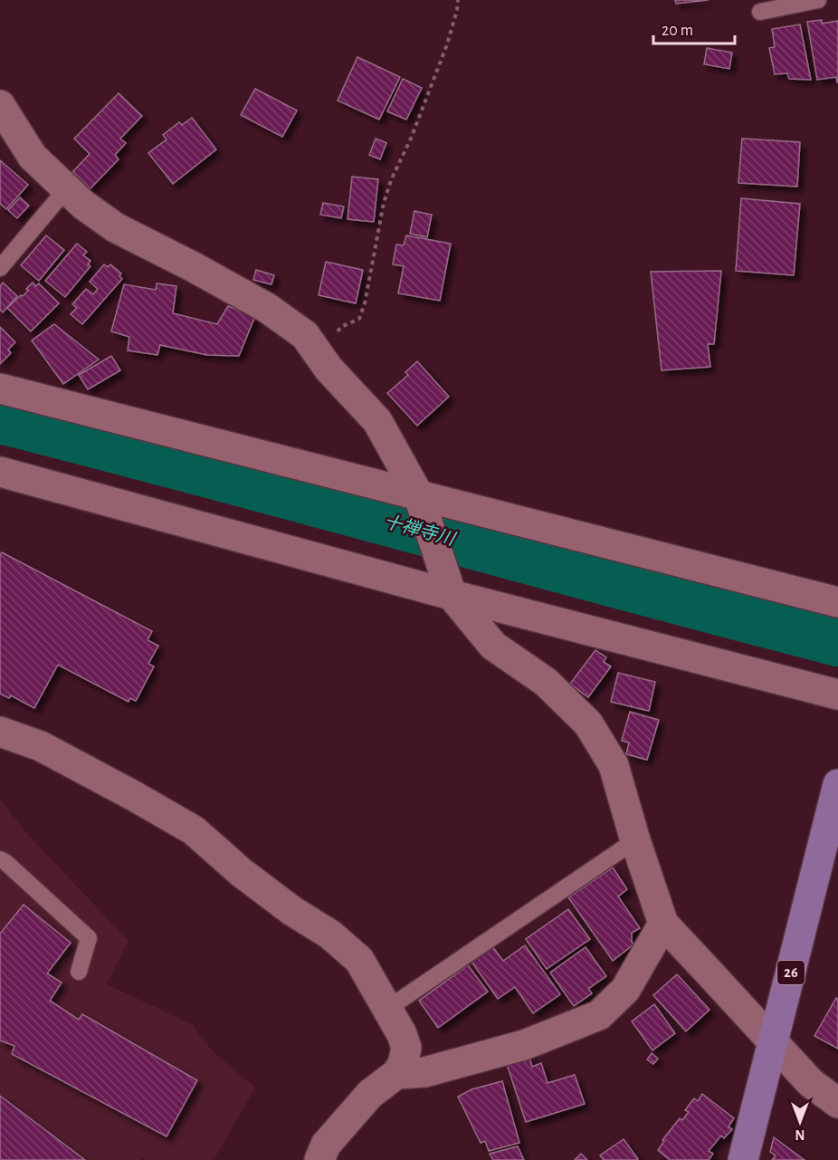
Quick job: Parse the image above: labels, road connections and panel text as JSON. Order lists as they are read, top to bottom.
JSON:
{
  "streets": {
    "main road": ["26"]
  },
  "water": ["十禅寺川"],
  "scale_bar": "20 m",
  "north": "bottom"
}
